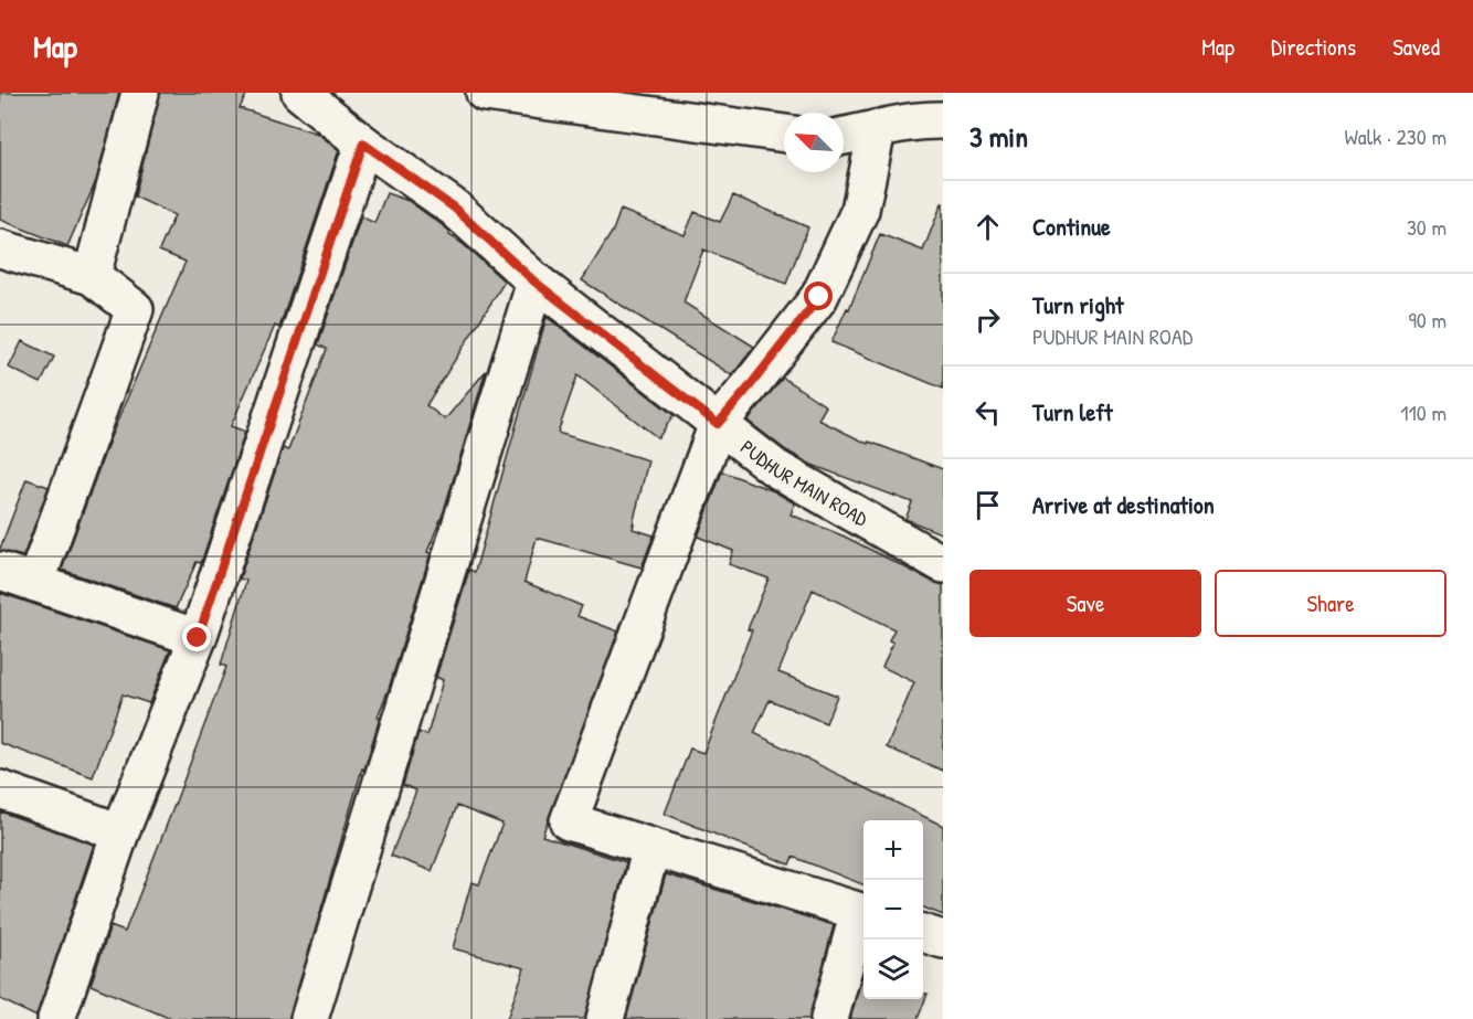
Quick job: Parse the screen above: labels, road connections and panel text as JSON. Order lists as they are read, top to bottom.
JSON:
{
  "streets": {
    "street": ["PUDHUR MAIN ROAD"]
  },
  "north": "top left",
  "page": {
    "header": "Map",
    "nav": ["Map", "Directions", "Saved"],
    "heading": ["3 min", "Walk · 230 m"],
    "list": [
      ["Continue", "30 m"],
      ["Turn right", "PUDHUR MAIN ROAD", "90 m"],
      ["Turn left", "110 m"],
      "Arrive at destination"
    ],
    "buttons": ["Save", "Share"],
    "map_buttons": ["+", "−"]
  }
}
